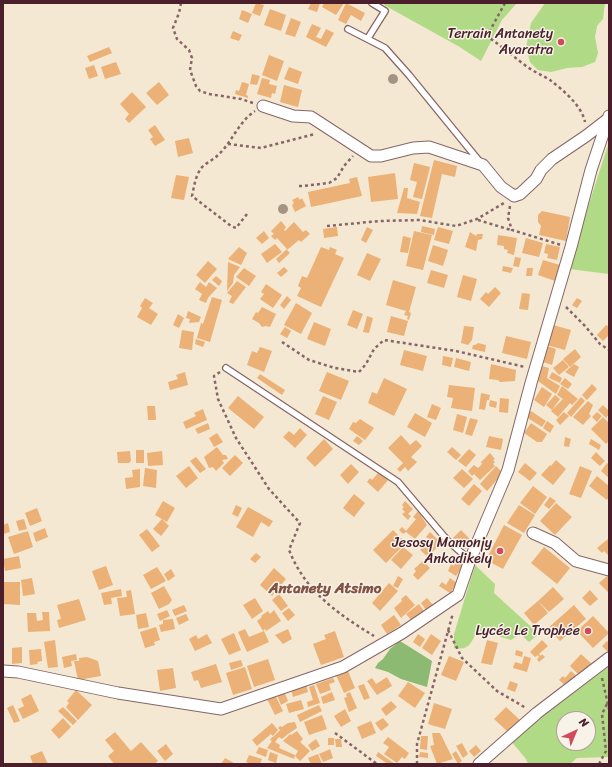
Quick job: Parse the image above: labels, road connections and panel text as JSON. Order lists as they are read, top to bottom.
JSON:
{
  "districts": ["Antanety Atsimo"],
  "places": ["Terrain Antanety Avaratra", "Jesosy Mamonjy Ankadikely", "Lycée Le Trophée"],
  "north": "top right"
}
